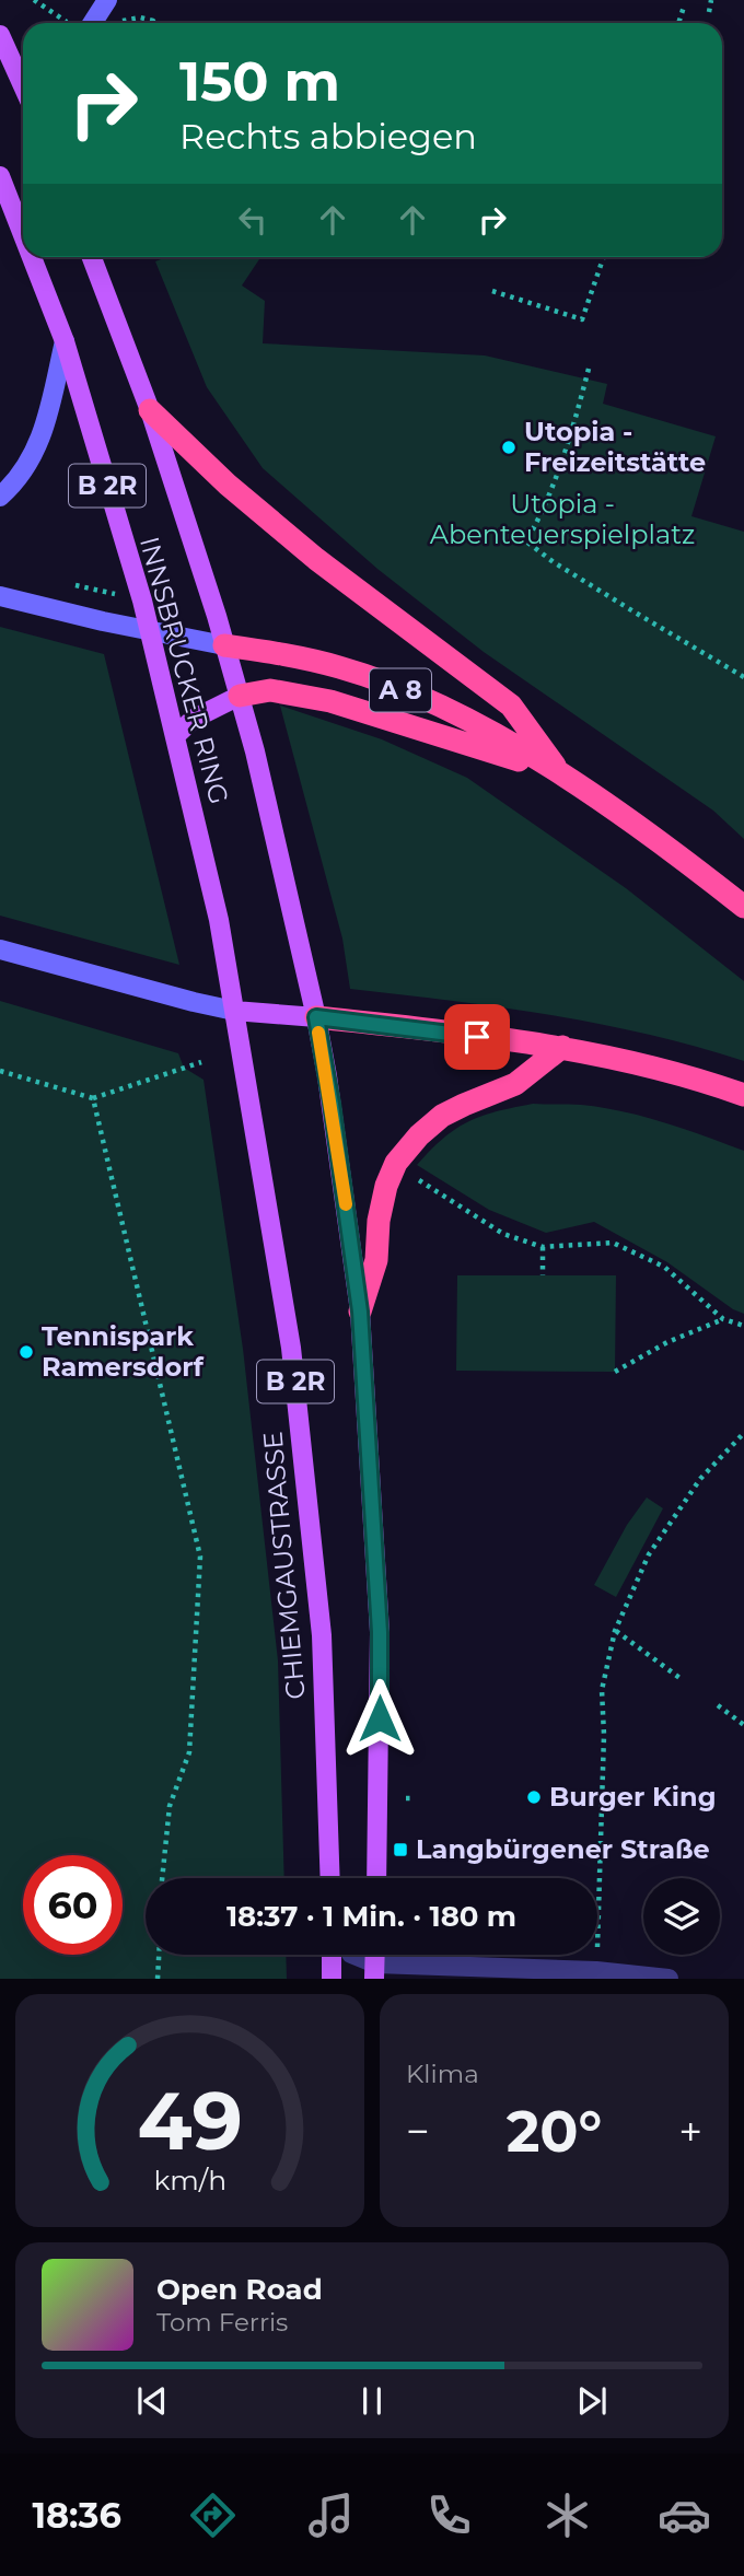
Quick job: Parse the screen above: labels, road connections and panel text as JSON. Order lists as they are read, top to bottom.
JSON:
{
  "streets": {
    "highway": ["A 8"],
    "main road": ["B 2R", "INNSBRUCKER RING", "CHIEMGAUSTRASSE"]
  },
  "crossings": [
    ["B 2R", "INNSBRUCKER RING"],
    ["INNSBRUCKER RING", "A 8"],
    ["INNSBRUCKER RING", "CHIEMGAUSTRASSE"]
  ],
  "parks": ["Utopia - Abenteuerspielplatz"],
  "places": {
    "other": ["Utopia - Freizeitstätte", "Tennispark Ramersdorf", "Burger King"],
    "transit": ["Langbürgener Straße"]
  },
  "page": {
    "turn": ["150 m", "Rechts abbiegen"],
    "limit": "60",
    "trip": "18:37 · 1 Min. · 180 m",
    "tile": "Klima",
    "heat": ["−", "20°", "+"],
    "song": ["Open Road", "Tom Ferris"],
    "tabs": "18:36",
    "gauge": ["49", "km/h"]
  }
}
